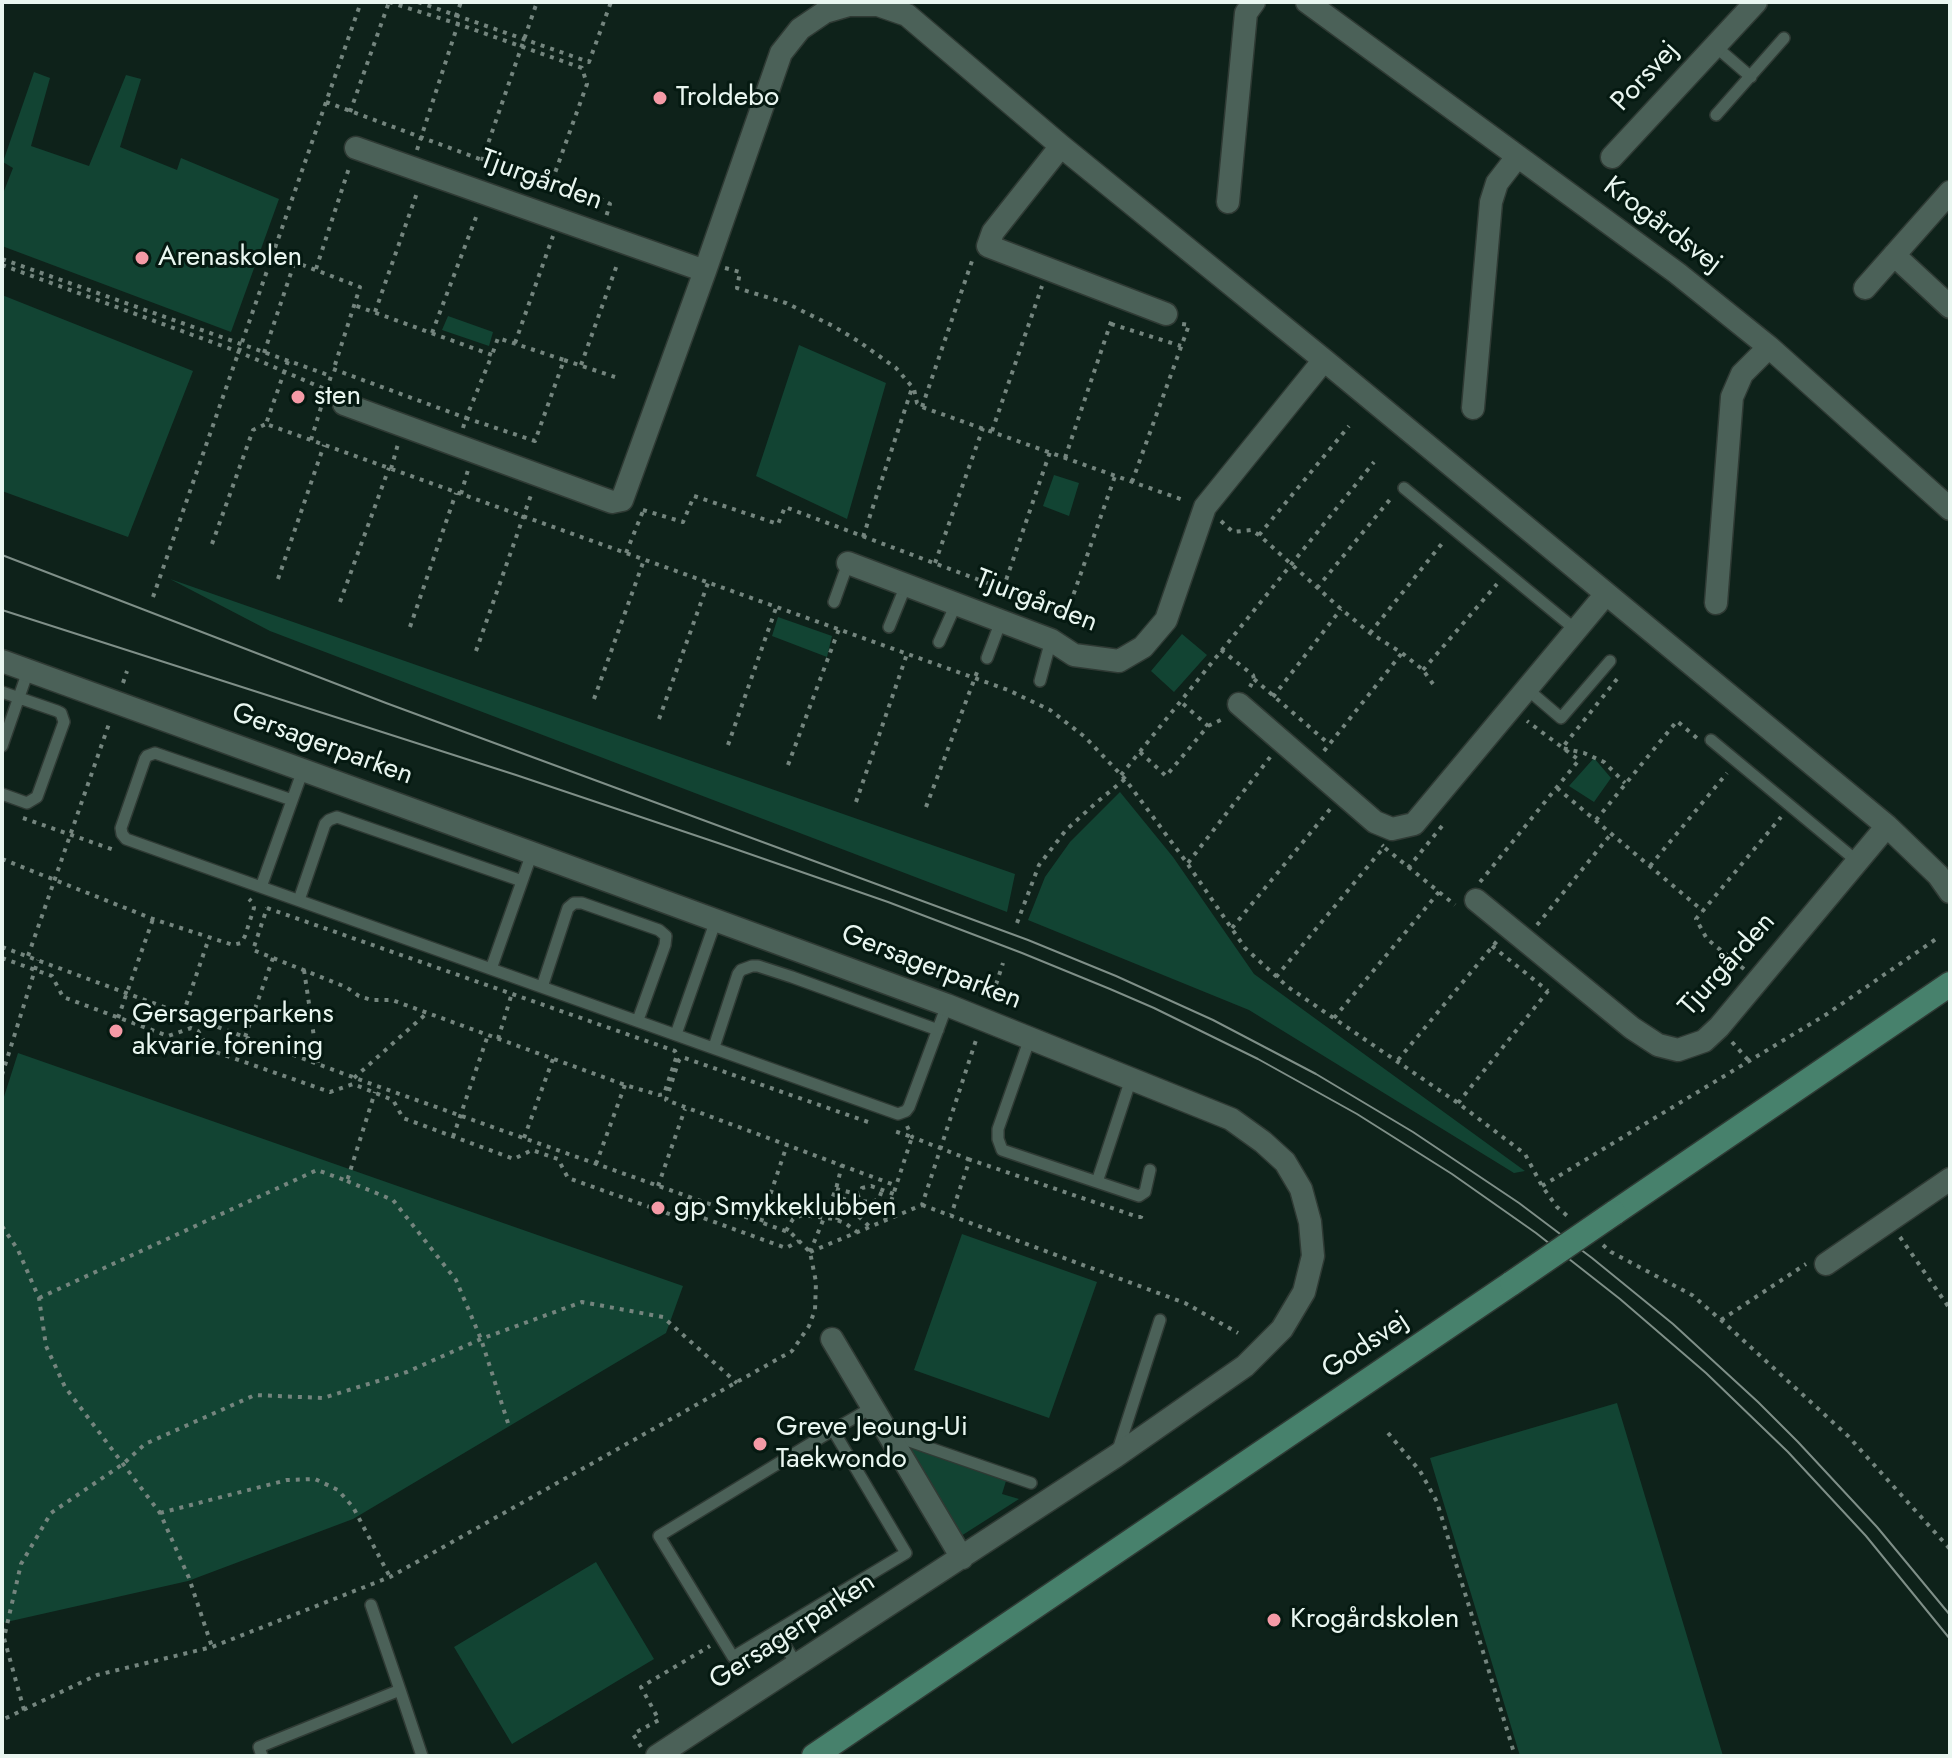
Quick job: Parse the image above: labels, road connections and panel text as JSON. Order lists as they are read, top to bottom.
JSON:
{
  "streets": {
    "street": [
      "Porsvej",
      "Tjurgården",
      "Krogårdsvej",
      "Gersagerparken",
      "Godsvej"
    ]
  },
  "places": [
    "Troldebo",
    "Arenaskolen",
    "sten",
    "Gersagerparkens akvarie forening",
    "gp Smykkeklubben",
    "Greve Jeoung-Ui Taekwondo",
    "Krogårdskolen"
  ]
}
